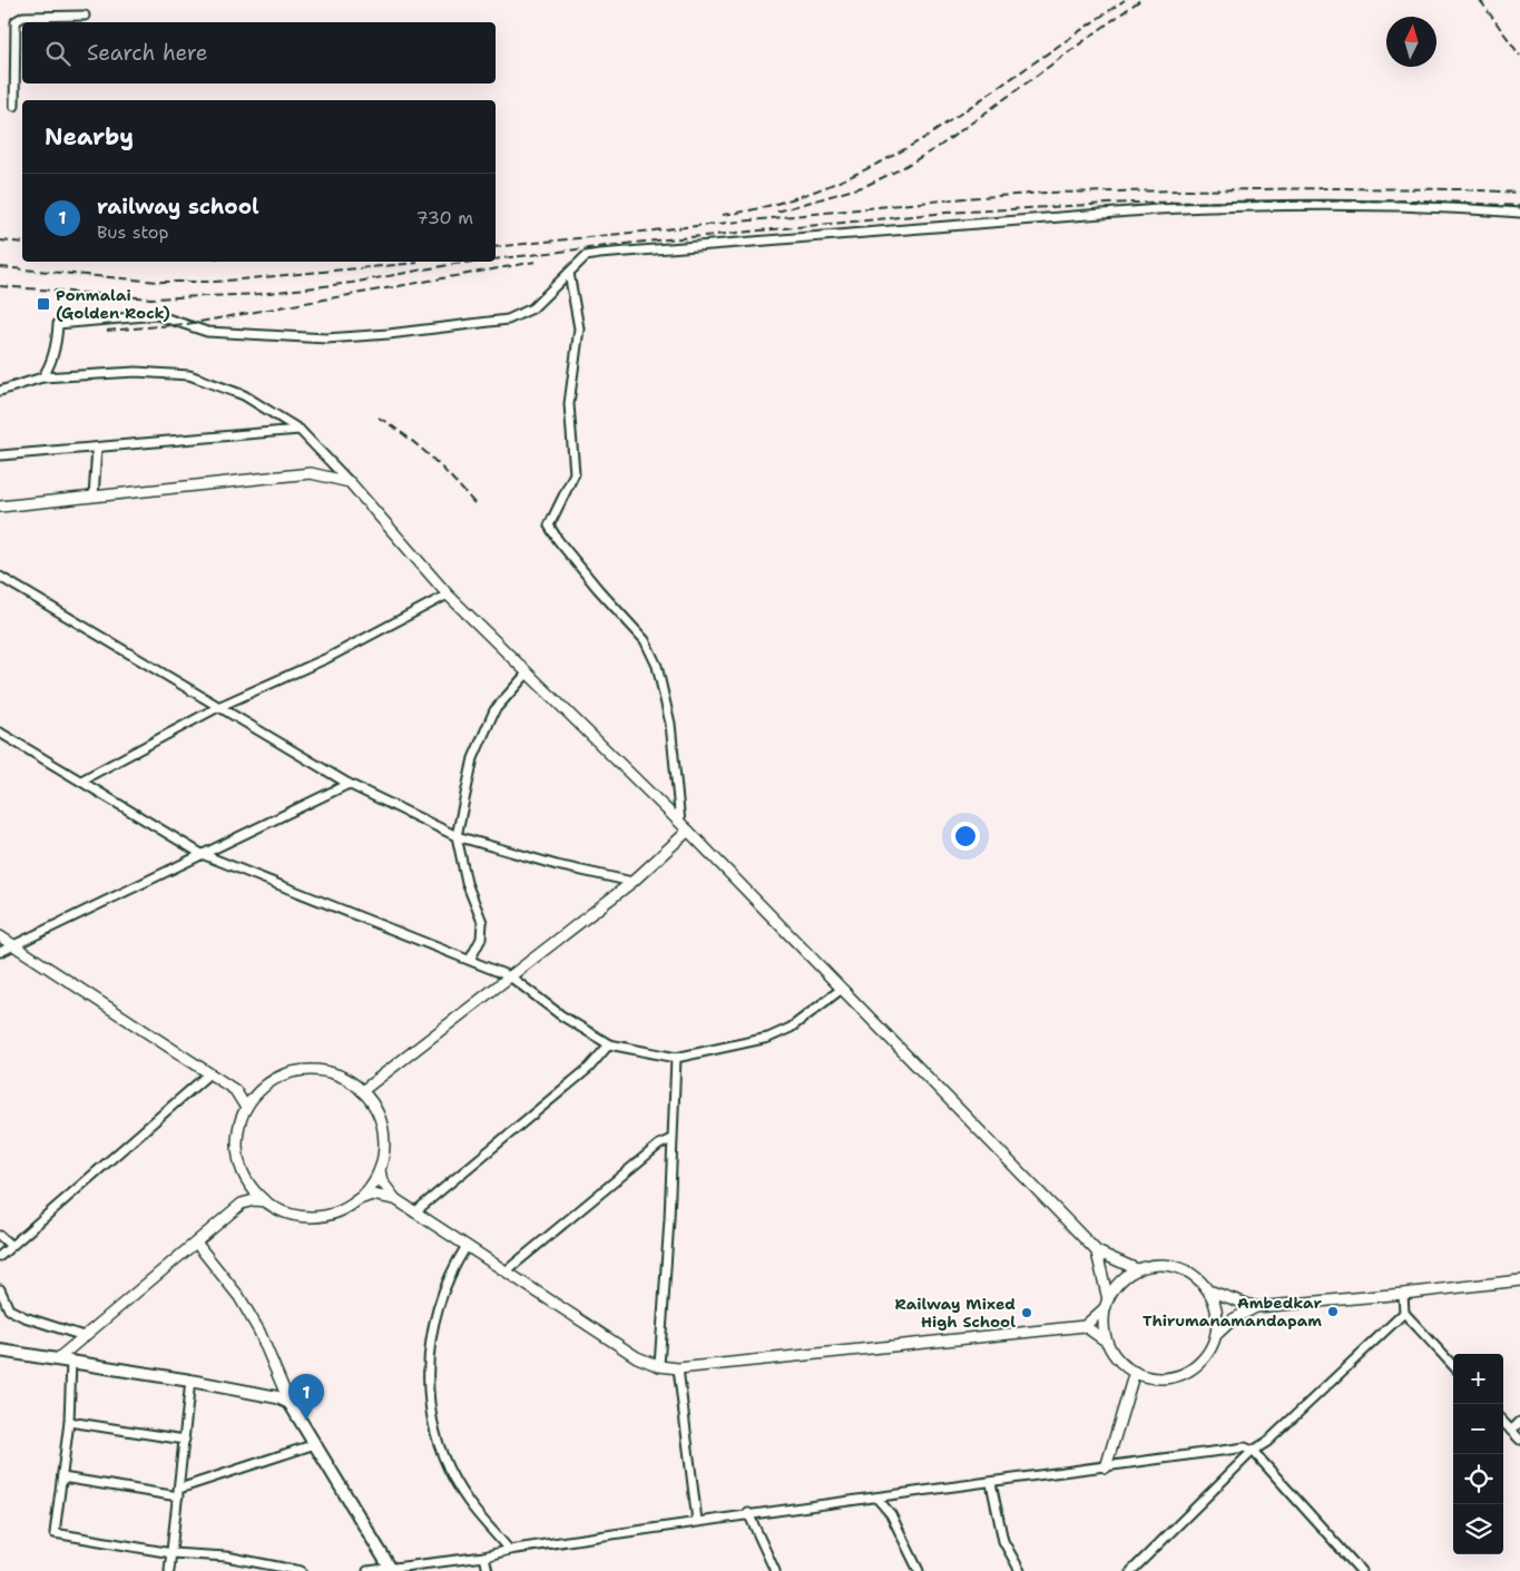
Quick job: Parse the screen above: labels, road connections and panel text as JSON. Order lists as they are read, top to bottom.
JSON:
{
  "places": {
    "transit": ["Ponmalai (Golden Rock)"],
    "other": ["Ambedkar Thirumanamandapam", "Railway Mixed High School"]
  },
  "north": "top",
  "page": {
    "search": "Search here",
    "heading": "Nearby",
    "list": [
      {
        "mark": "1",
        "name": "railway school",
        "note": "Bus stop",
        "value": "730 m"
      }
    ],
    "map_buttons": ["+", "−"],
    "pins": "1"
  }
}
